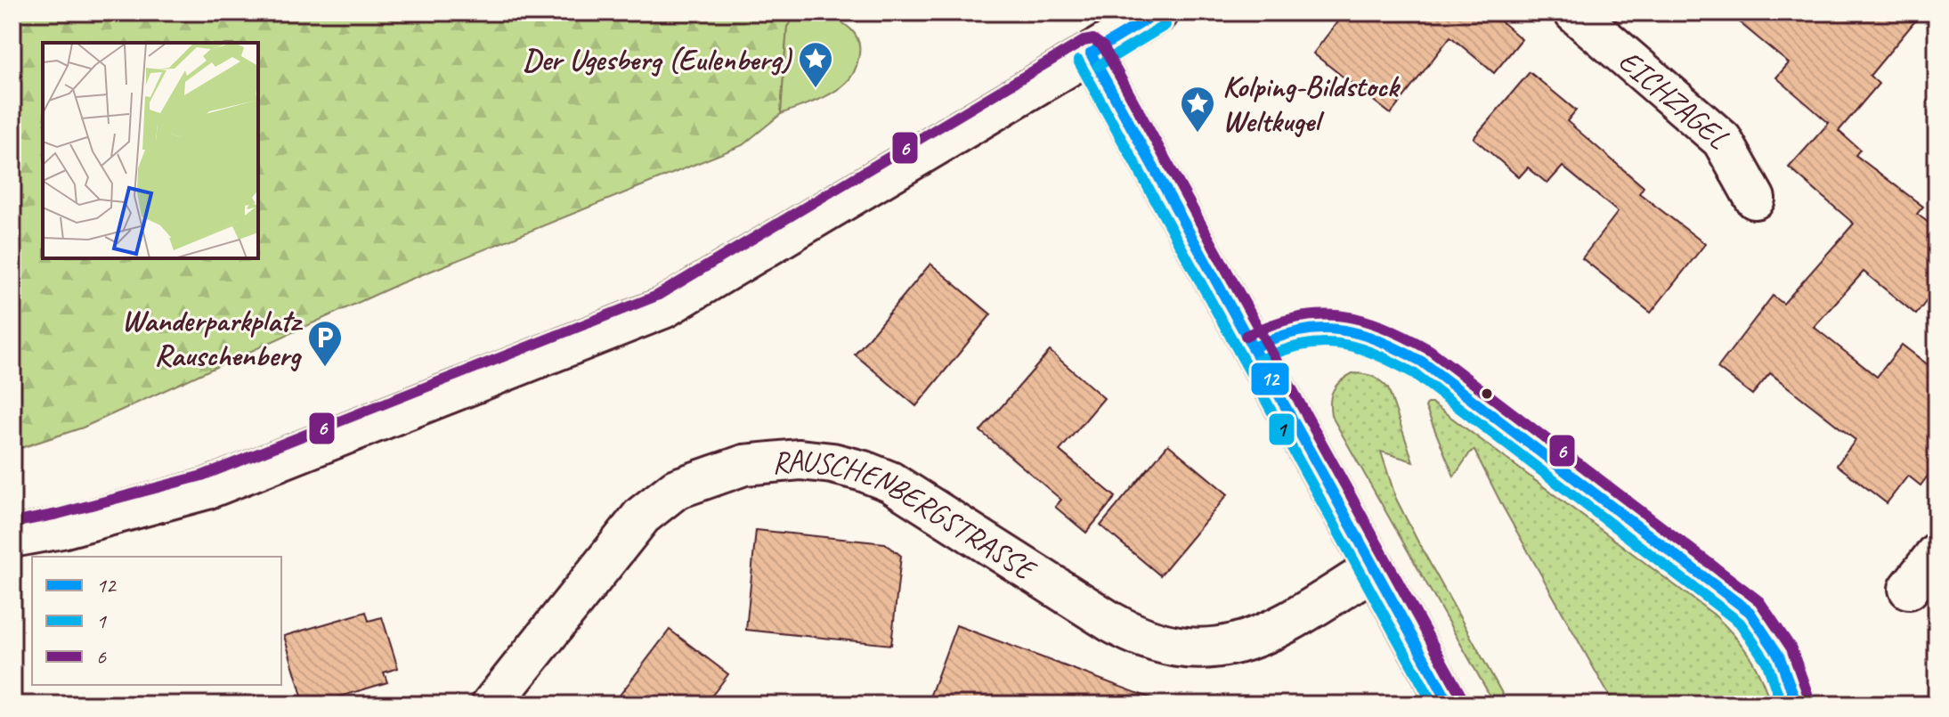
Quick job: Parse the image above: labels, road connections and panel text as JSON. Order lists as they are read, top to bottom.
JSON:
{
  "streets": {
    "street": ["EICHZAGEL", "RAUSCHENBERGSTRASSE"]
  },
  "places": {
    "place": ["Der Ugesberg (Eulenberg)", "Kolping-Bildstock Weltkugel"],
    "parking": ["Wanderparkplatz Rauschenberg"]
  },
  "lines": ["transit line 12", "transit line 1", "transit line 6"],
  "legend": ["12", "1", "6"]
}
